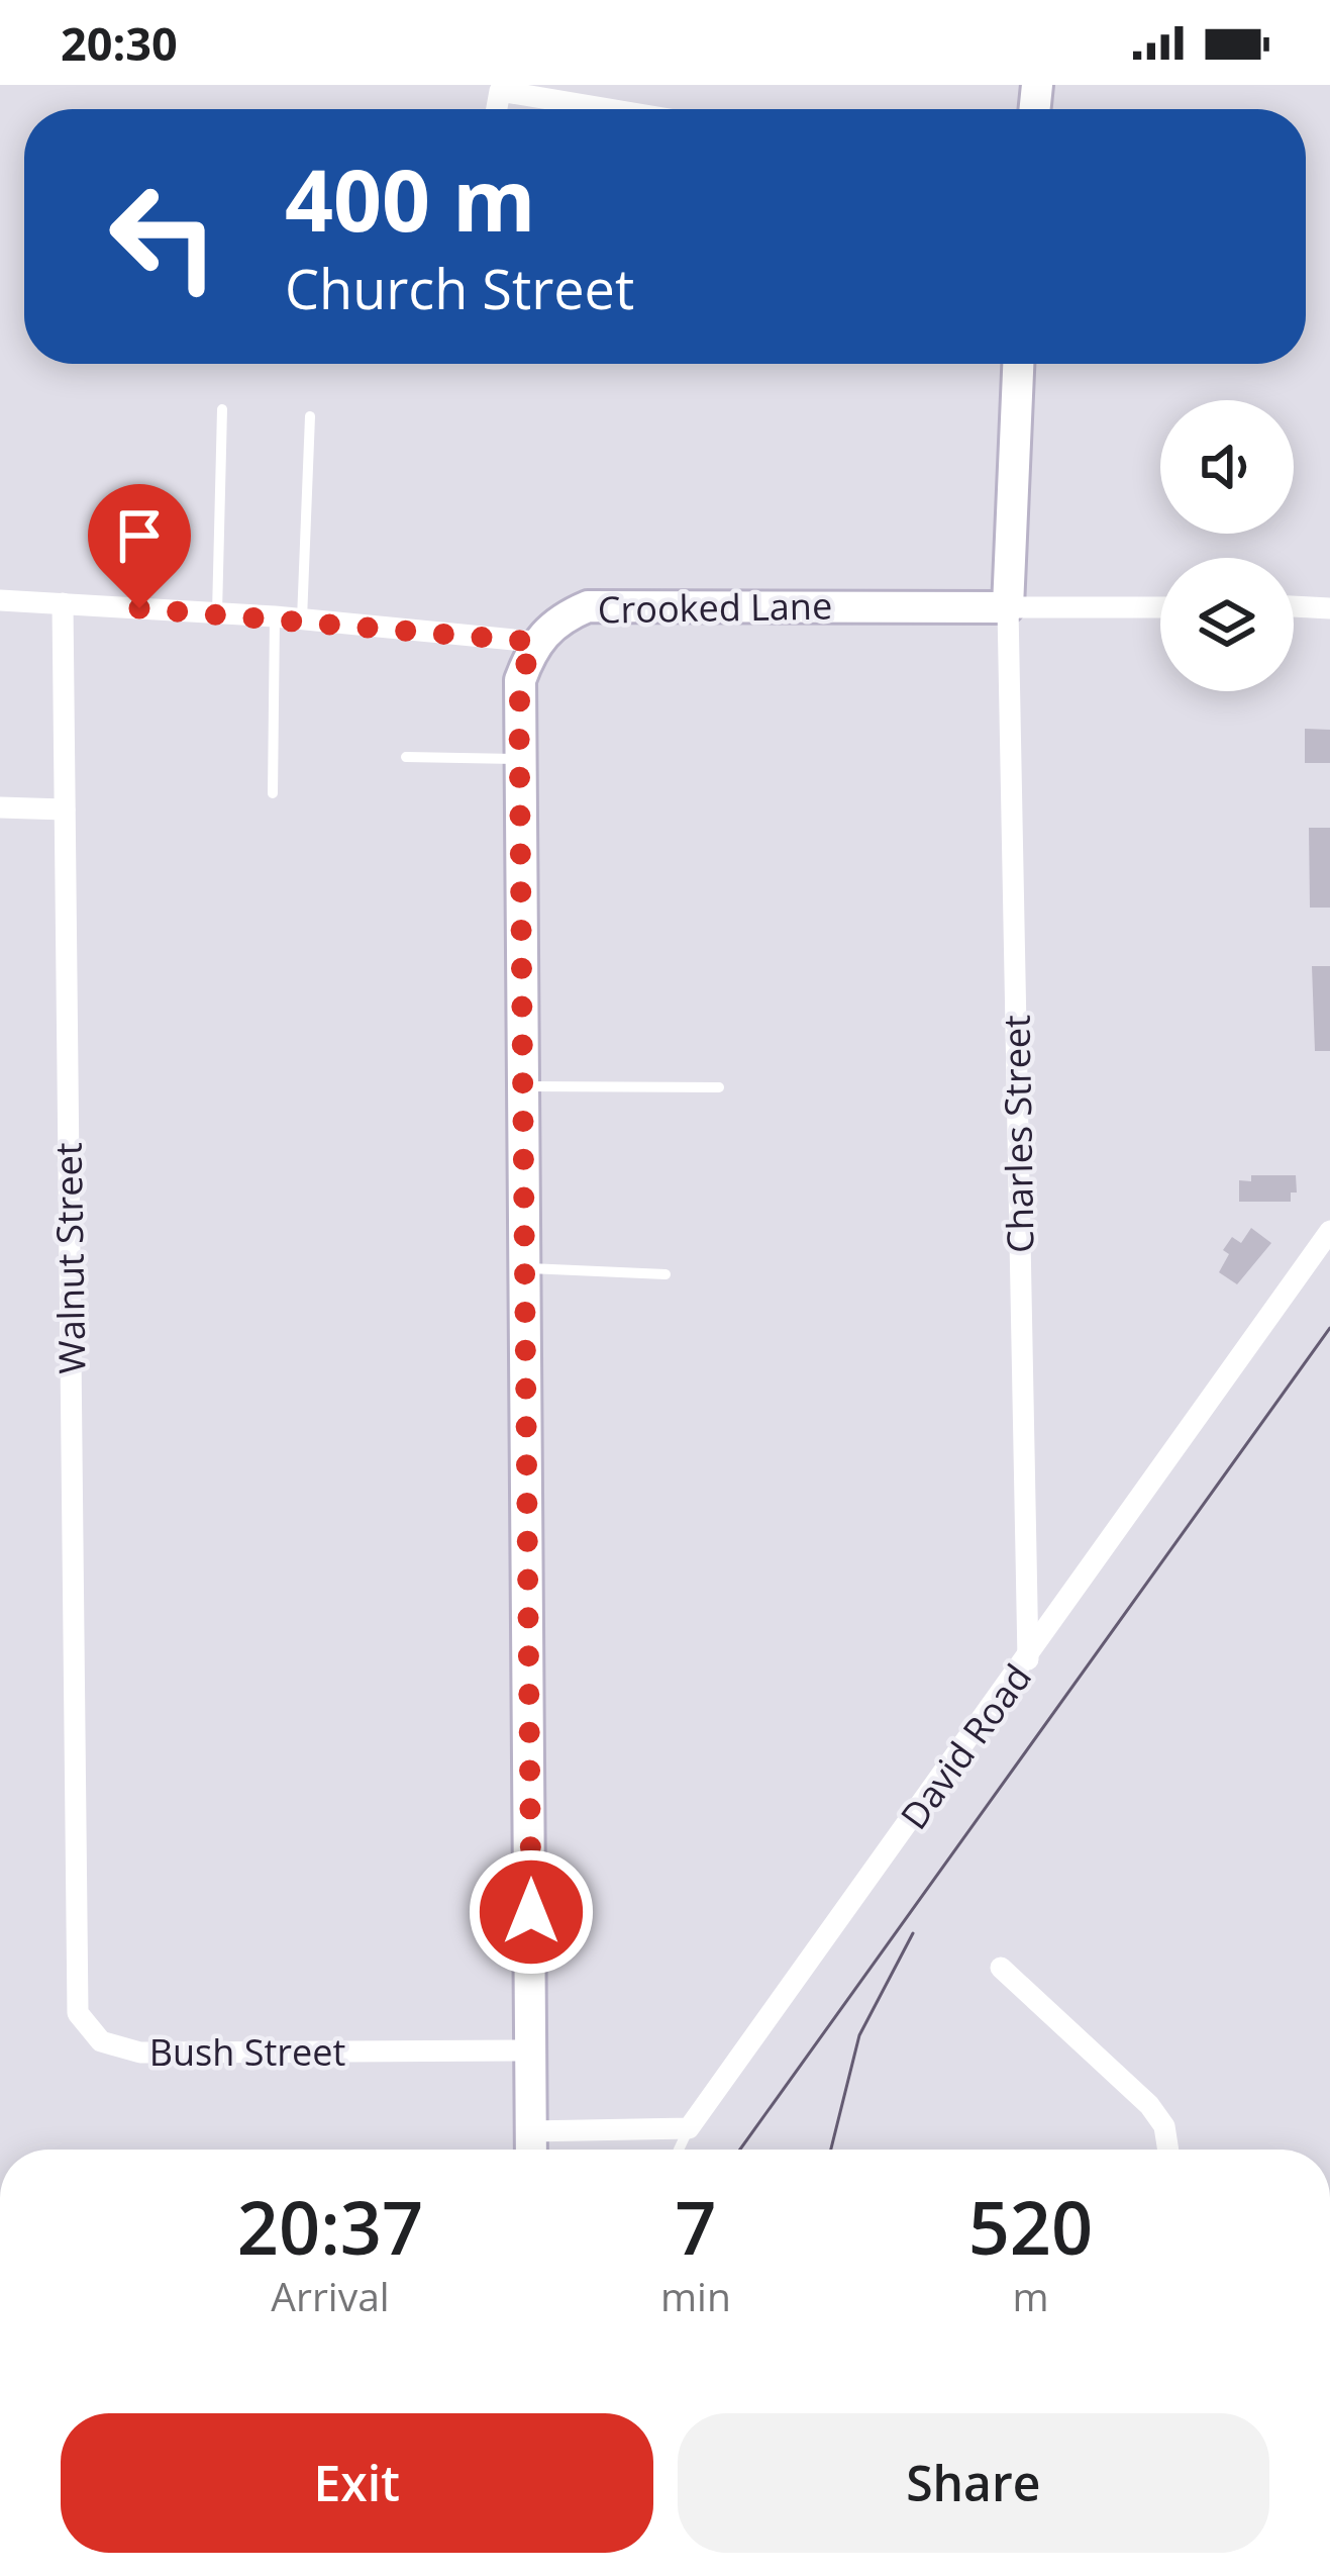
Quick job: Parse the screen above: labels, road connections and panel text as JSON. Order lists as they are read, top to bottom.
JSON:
{
  "streets": {
    "street": [
      "Crooked Lane",
      "Charles Street",
      "Walnut Street",
      "David Road",
      "Bush Street"
    ]
  },
  "crossings": [
    ["Crooked Lane", "Charles Street"],
    ["Charles Street", "David Road"],
    ["Walnut Street", "Bush Street"]
  ],
  "page": {
    "status": "20:30",
    "turn": ["400 m", "Church Street"],
    "eta": [
      "20:37",
      "Arrival",
      "7",
      "min",
      "520",
      "m"
    ],
    "buttons": ["Exit", "Share"]
  }
}
